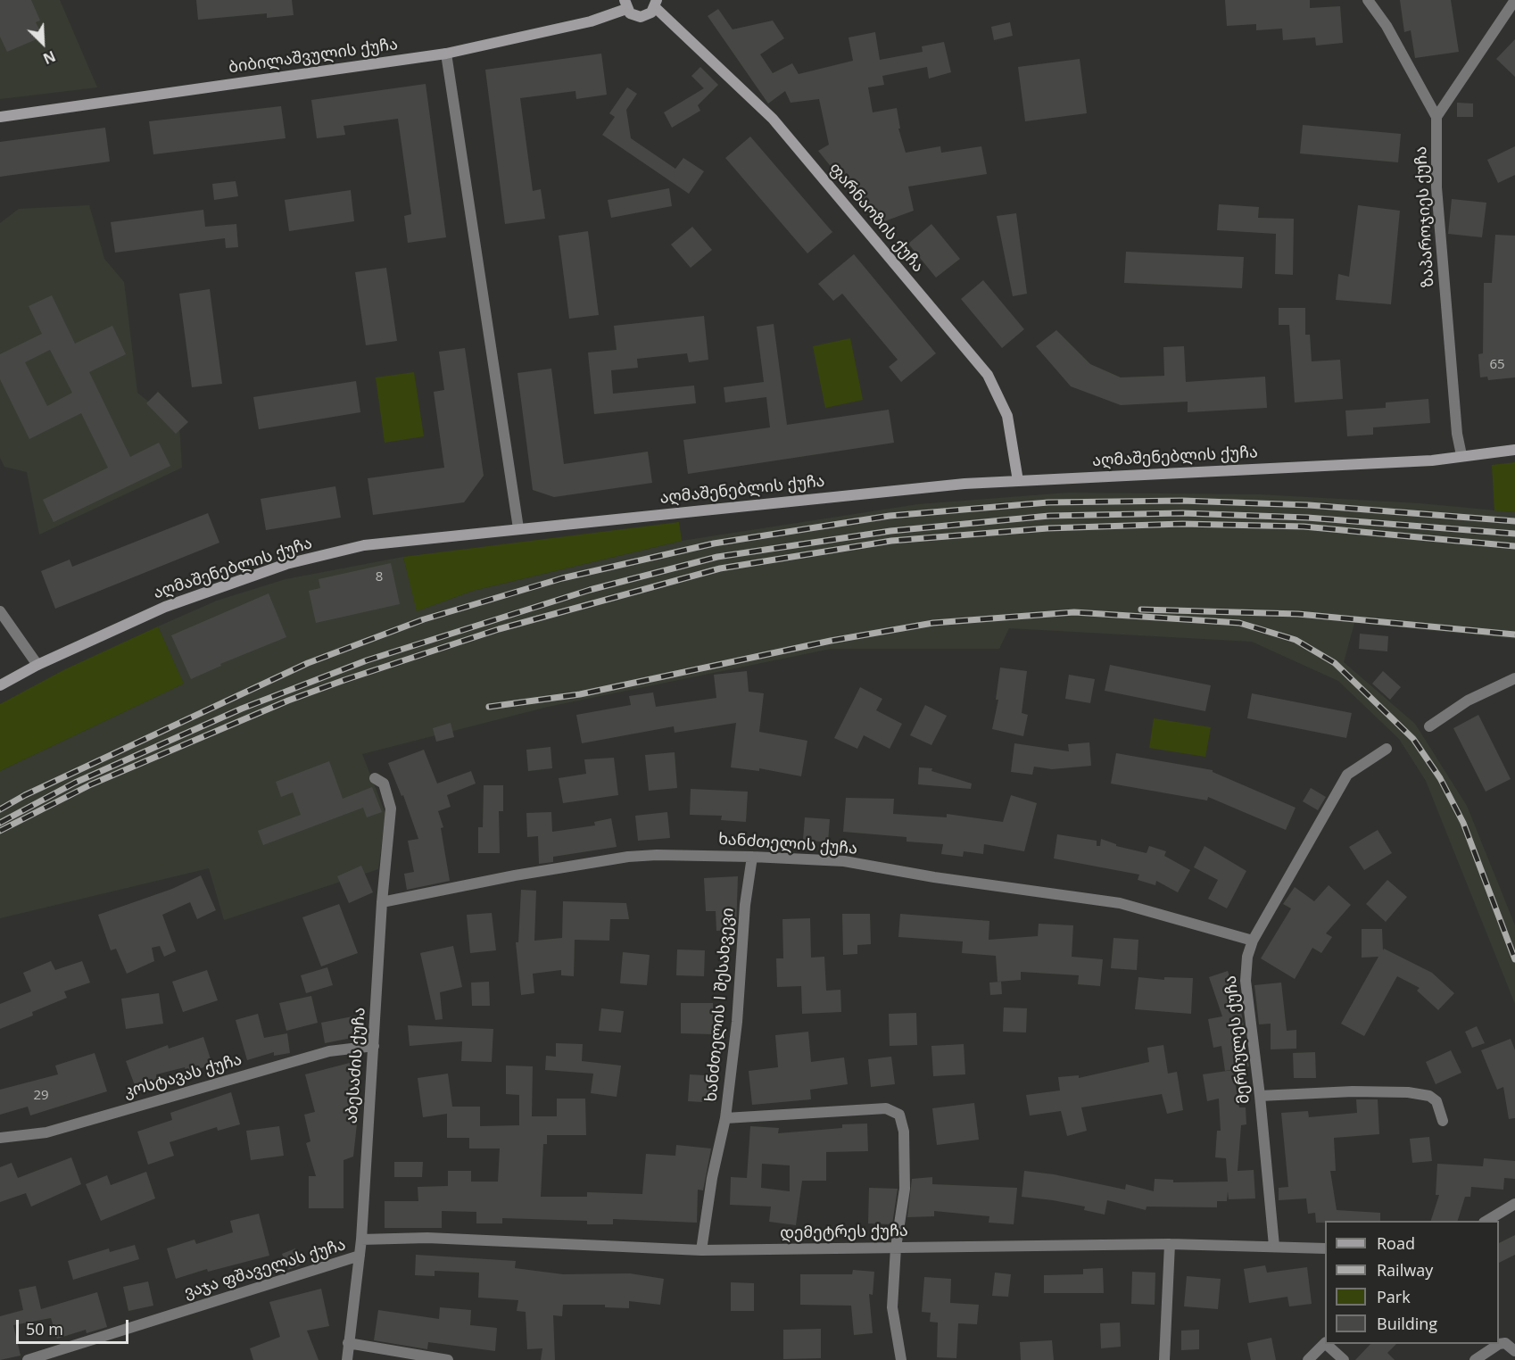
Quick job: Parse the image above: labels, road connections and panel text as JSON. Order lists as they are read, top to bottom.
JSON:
{
  "streets": {
    "main road": ["ბიბილაშვულის ქუჩა", "ფარნაოზის ქუჩა", "აღმაშენებლის ქუჩა"],
    "street": [
      "ზაპაროჯიეს ქუჩა",
      "ხანძთელის ქუჩა",
      "ხანძთელის I შესახვევი",
      "მერჩულეს ქუჩა",
      "აბესაძის ქუჩა",
      "კოსტავას ქუჩა",
      "დემეტრეს ქუჩა",
      "ვაჯა ფშაველას ქუჩა"
    ]
  },
  "crossings": [
    ["ზაპაროჯიეს ქუჩა", "აღმაშენებლის ქუჩა"],
    ["ფარნაოზის ქუჩა", "აღმაშენებლის ქუჩა"],
    ["ხანძთელის ქუჩა", "ხანძთელის I შესახვევი"],
    ["ხანძთელის ქუჩა", "მერჩულეს ქუჩა"],
    ["ხანძთელის ქუჩა", "აბესაძის ქუჩა"],
    ["ხანძთელის I შესახვევი", "დემეტრეს ქუჩა"],
    ["მერჩულეს ქუჩა", "დემეტრეს ქუჩა"],
    ["აბესაძის ქუჩა", "კოსტავას ქუჩა"],
    ["აბესაძის ქუჩა", "დემეტრეს ქუჩა"],
    ["აბესაძის ქუჩა", "ვაჯა ფშაველას ქუჩა"]
  ],
  "house_numbers": ["65", "8", "29"],
  "legend": [
    "Road",
    "Railway",
    "Park",
    "Building"
  ],
  "scale_bar": "50 m",
  "north": "bottom right"
}
